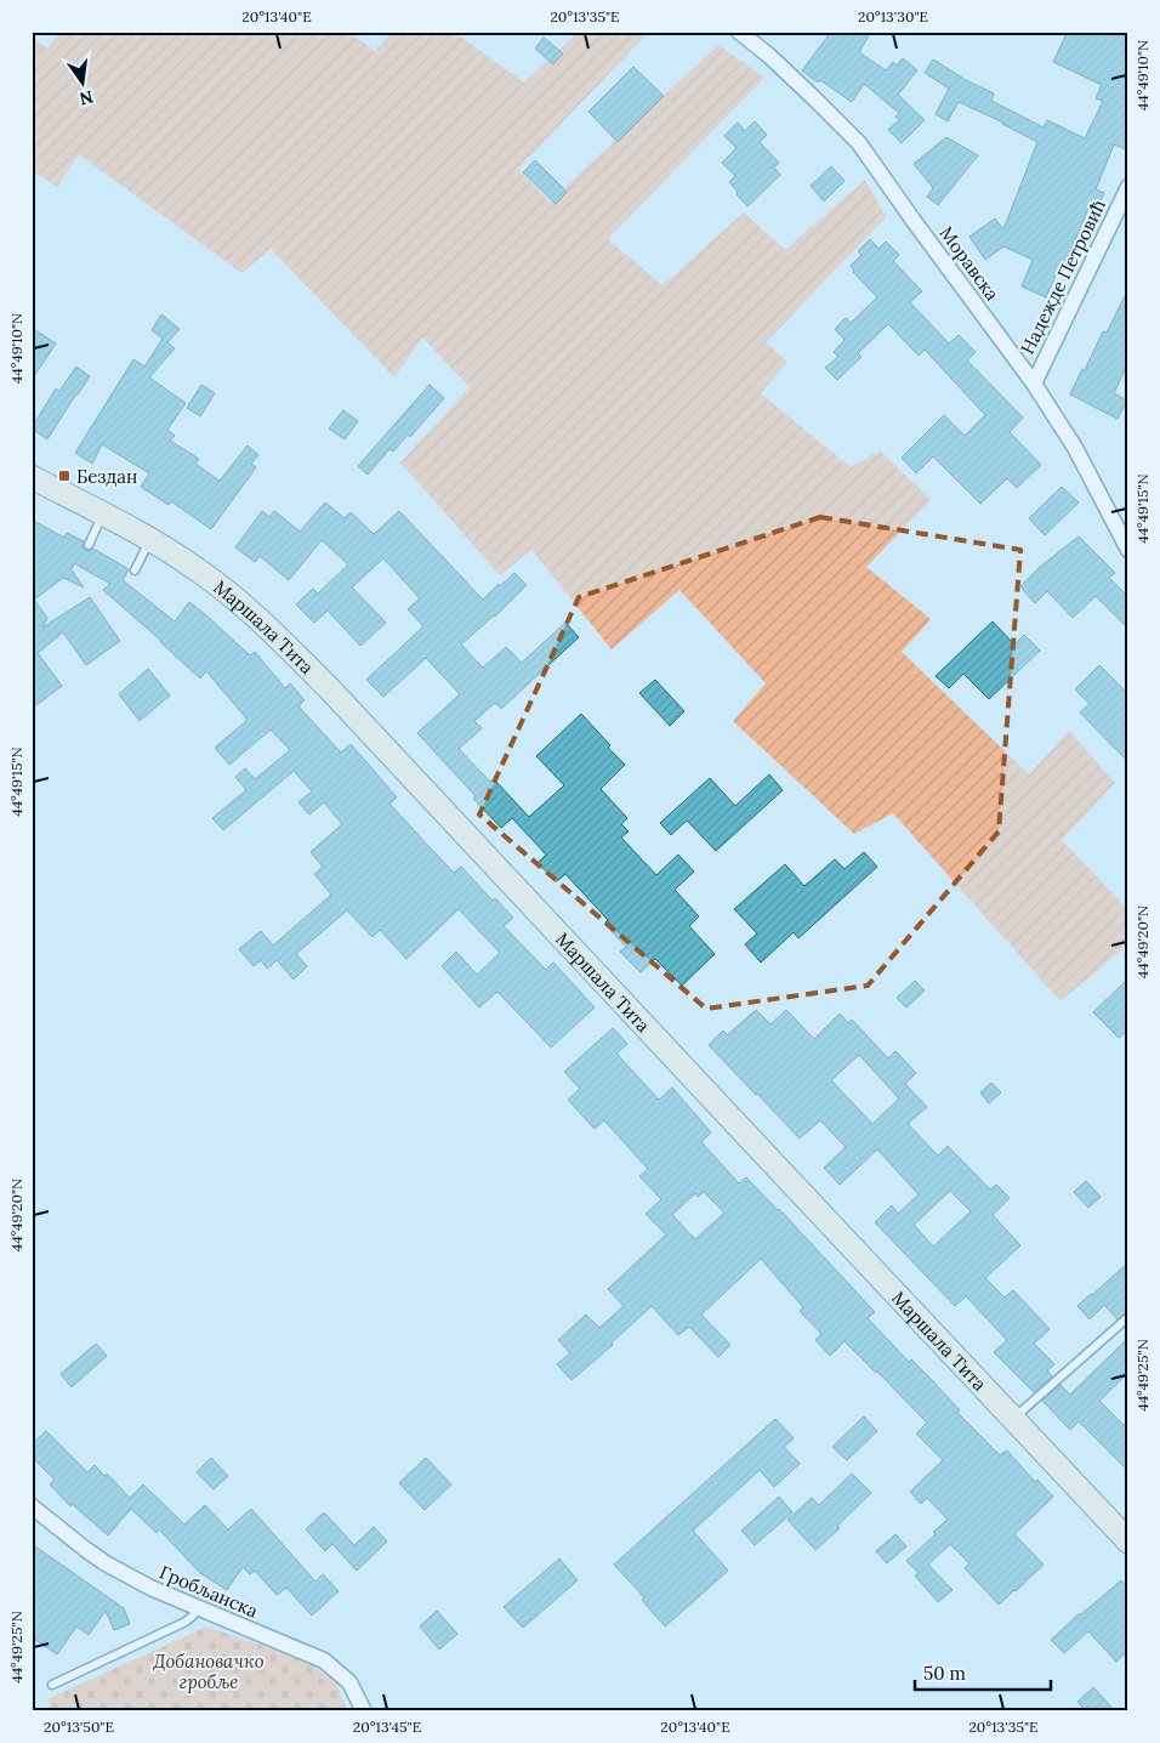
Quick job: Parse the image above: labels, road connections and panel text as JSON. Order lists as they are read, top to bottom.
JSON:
{
  "streets": {
    "main road": ["Маршала Тита"],
    "street": ["Моравска", "Надежде Петровић", "Гробљанска"]
  },
  "crossings": [
    ["Моравска", "Надежде Петровић"]
  ],
  "parks": ["Добановачко гробље"],
  "places": {
    "transit": ["Бездан"]
  },
  "scale_bar": "50 m",
  "north": "bottom",
  "coordinates": [
    "20°13'40\"E",
    "20°13'35\"E",
    "20°13'30\"E",
    "44°49'10\"N",
    "44°49'15\"N",
    "44°49'20\"N",
    "44°49'25\"N",
    "20°13'50\"E",
    "20°13'45\"E"
  ]
}
